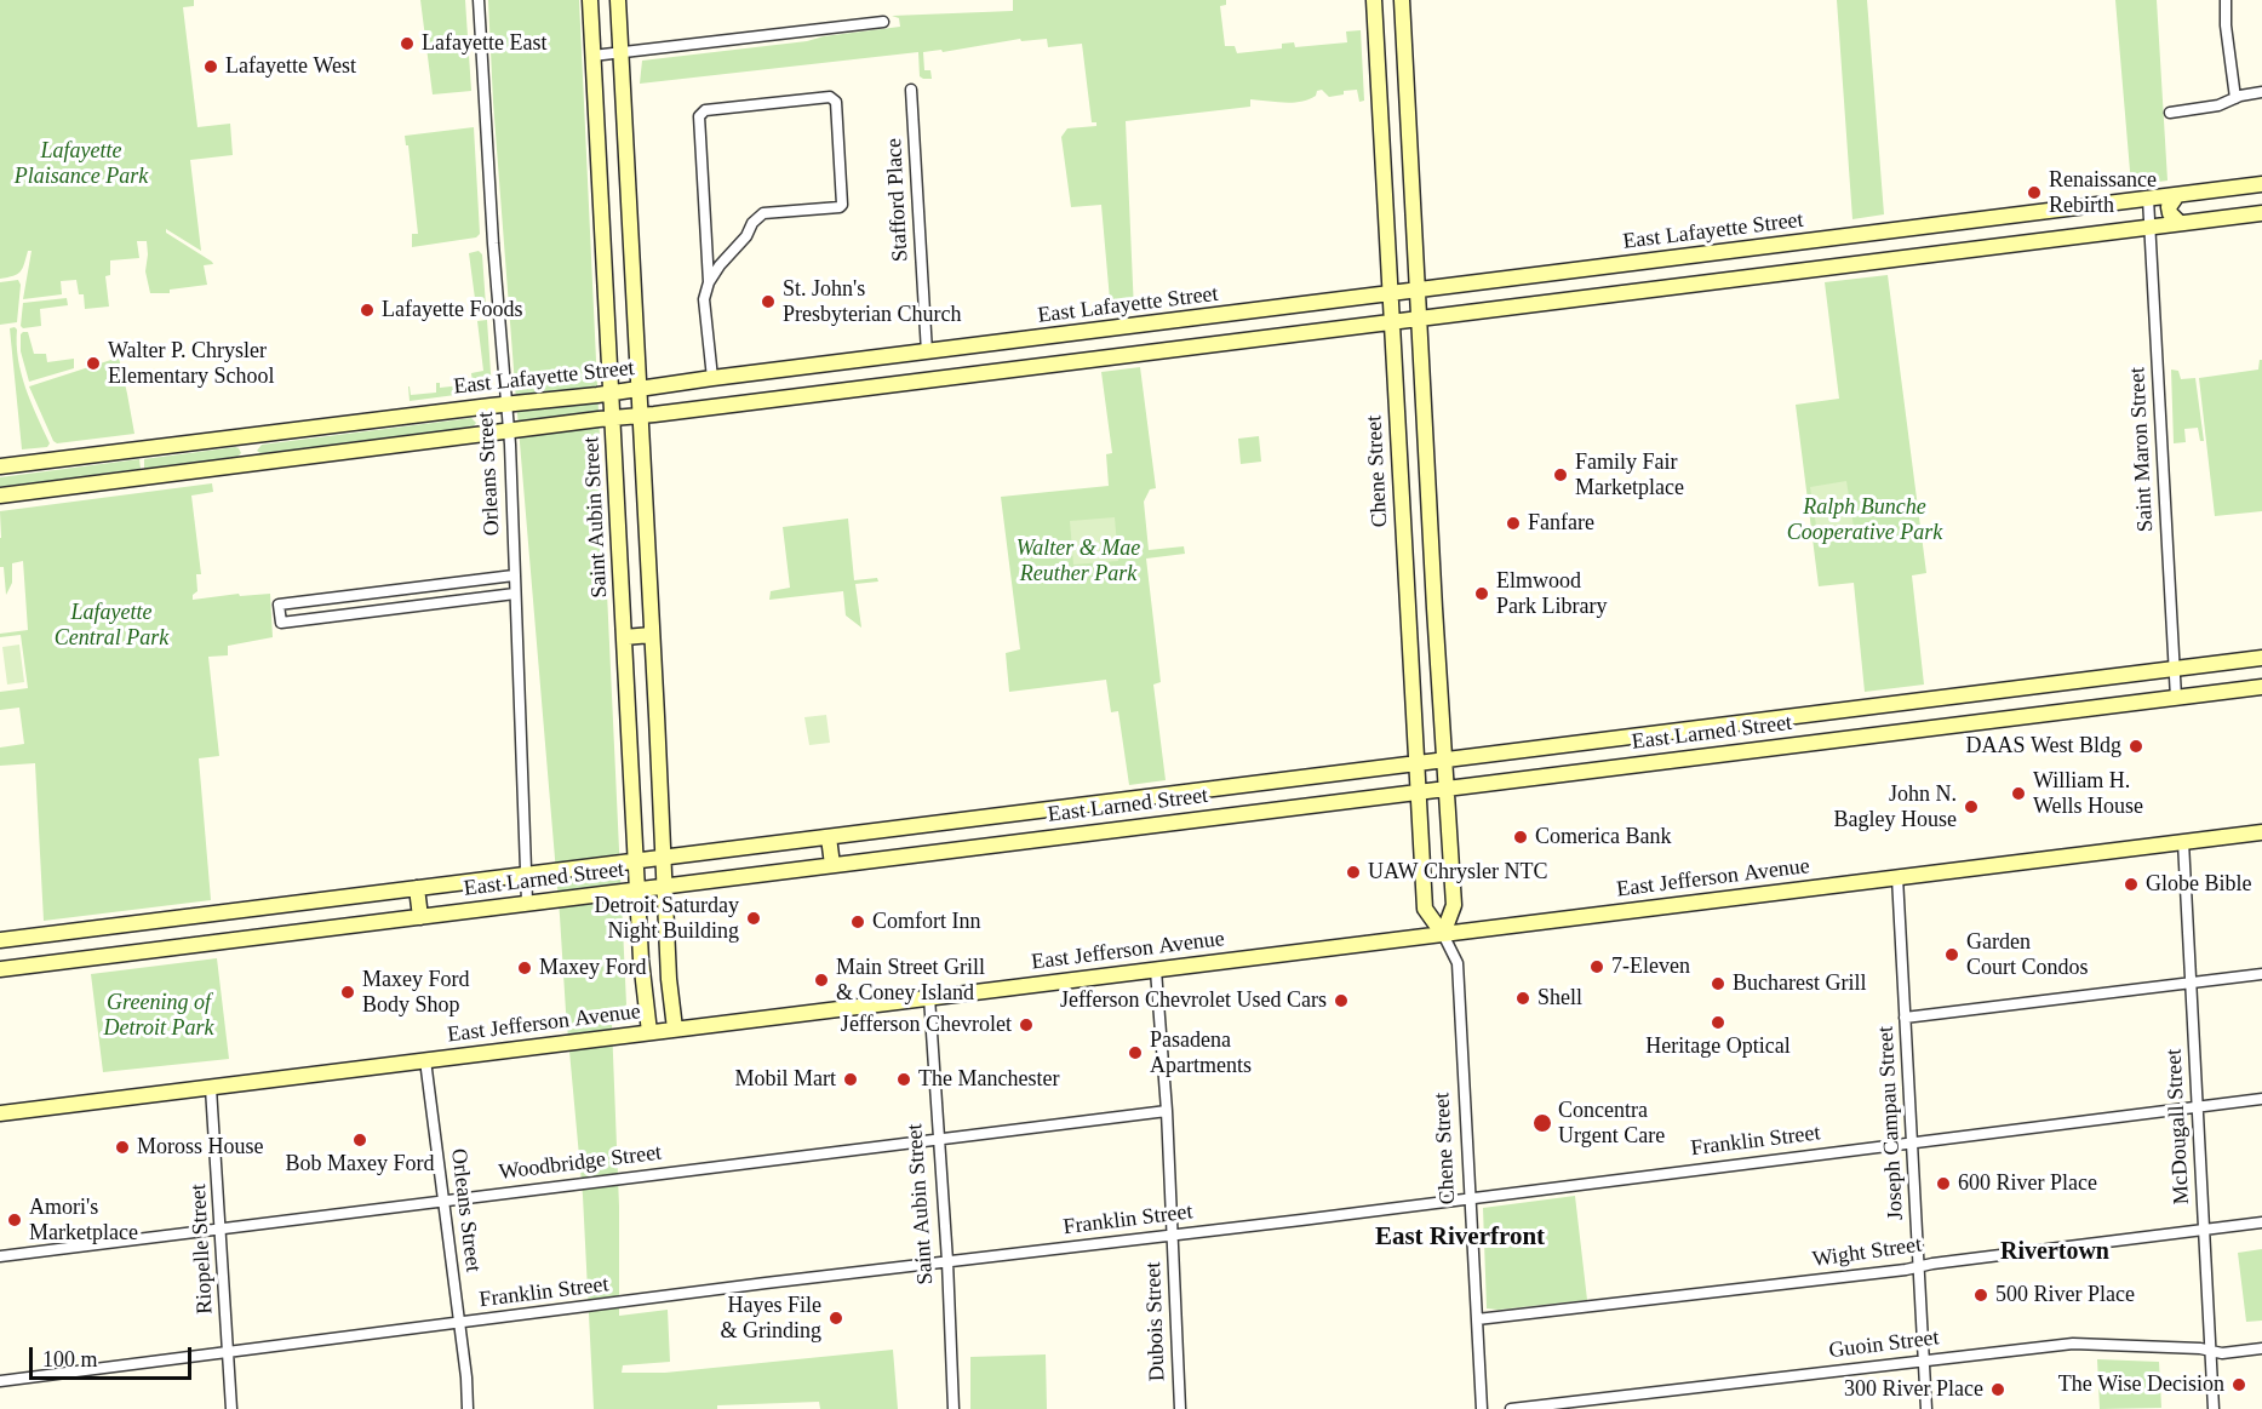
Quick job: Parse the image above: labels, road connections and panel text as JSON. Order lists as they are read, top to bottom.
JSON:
{
  "streets": {
    "street": [
      "Stafford Place",
      "East Lafayette Street",
      "Saint Maron Street",
      "Chene Street",
      "Orleans Street",
      "Saint Aubin Street",
      "East Larned Street",
      "East Jefferson Avenue",
      "Joseph Campau Street",
      "McDougall Street",
      "Franklin Street",
      "Woodbridge Street",
      "Riopelle Street",
      "Wight Street",
      "Dubois Street",
      "Guoin Street"
    ]
  },
  "crossings": [
    ["Stafford Place", "East Lafayette Street"],
    ["East Lafayette Street", "Saint Maron Street"],
    ["East Lafayette Street", "Chene Street"],
    ["East Lafayette Street", "Orleans Street"],
    ["East Lafayette Street", "Saint Aubin Street"],
    ["Saint Maron Street", "East Larned Street"],
    ["Chene Street", "East Larned Street"],
    ["Chene Street", "East Jefferson Avenue"],
    ["Chene Street", "Franklin Street"],
    ["Chene Street", "Wight Street"],
    ["Orleans Street", "East Larned Street"],
    ["Orleans Street", "East Jefferson Avenue"],
    ["Orleans Street", "Franklin Street"],
    ["Orleans Street", "Woodbridge Street"],
    ["Saint Aubin Street", "East Larned Street"],
    ["Saint Aubin Street", "East Jefferson Avenue"],
    ["Saint Aubin Street", "Franklin Street"],
    ["Saint Aubin Street", "Woodbridge Street"],
    ["East Jefferson Avenue", "Joseph Campau Street"],
    ["East Jefferson Avenue", "McDougall Street"],
    ["East Jefferson Avenue", "Riopelle Street"],
    ["East Jefferson Avenue", "Dubois Street"],
    ["Joseph Campau Street", "Franklin Street"],
    ["Joseph Campau Street", "Wight Street"],
    ["Joseph Campau Street", "Guoin Street"],
    ["McDougall Street", "Franklin Street"],
    ["McDougall Street", "Wight Street"],
    ["McDougall Street", "Guoin Street"],
    ["Franklin Street", "Riopelle Street"],
    ["Franklin Street", "Dubois Street"],
    ["Woodbridge Street", "Riopelle Street"],
    ["Woodbridge Street", "Dubois Street"]
  ],
  "districts": ["East Riverfront", "Rivertown"],
  "parks": [
    "Lafayette Plaisance Park",
    "Ralph Bunche Cooperative Park",
    "Walter & Mae Reuther Park",
    "Lafayette Central Park",
    "Greening of Detroit Park"
  ],
  "places": [
    "Lafayette East",
    "Lafayette West",
    "Renaissance Rebirth",
    "St. John's Presbyterian Church",
    "Lafayette Foods",
    "Walter P. Chrysler Elementary School",
    "Family Fair Marketplace",
    "Fanfare",
    "Elmwood Park Library",
    "DAAS West Bldg",
    "William H. Wells House",
    "John N. Bagley House",
    "Comerica Bank",
    "UAW Chrysler NTC",
    "Globe Bible",
    "Detroit Saturday Night Building",
    "Comfort Inn",
    "Garden Court Condos",
    "7-Eleven",
    "Maxey Ford",
    "Main Street Grill & Coney Island",
    "Bucharest Grill",
    "Maxey Ford Body Shop",
    "Shell",
    "Jefferson Chevrolet Used Cars",
    "Heritage Optical",
    "Jefferson Chevrolet",
    "Pasadena Apartments",
    "Mobil Mart",
    "The Manchester",
    "Concentra Urgent Care",
    "Bob Maxey Ford",
    "Moross House",
    "600 River Place",
    "Amori's Marketplace",
    "500 River Place",
    "Hayes File & Grinding",
    "The Wise Decision",
    "300 River Place"
  ],
  "scale_bar": "100 m"
}
